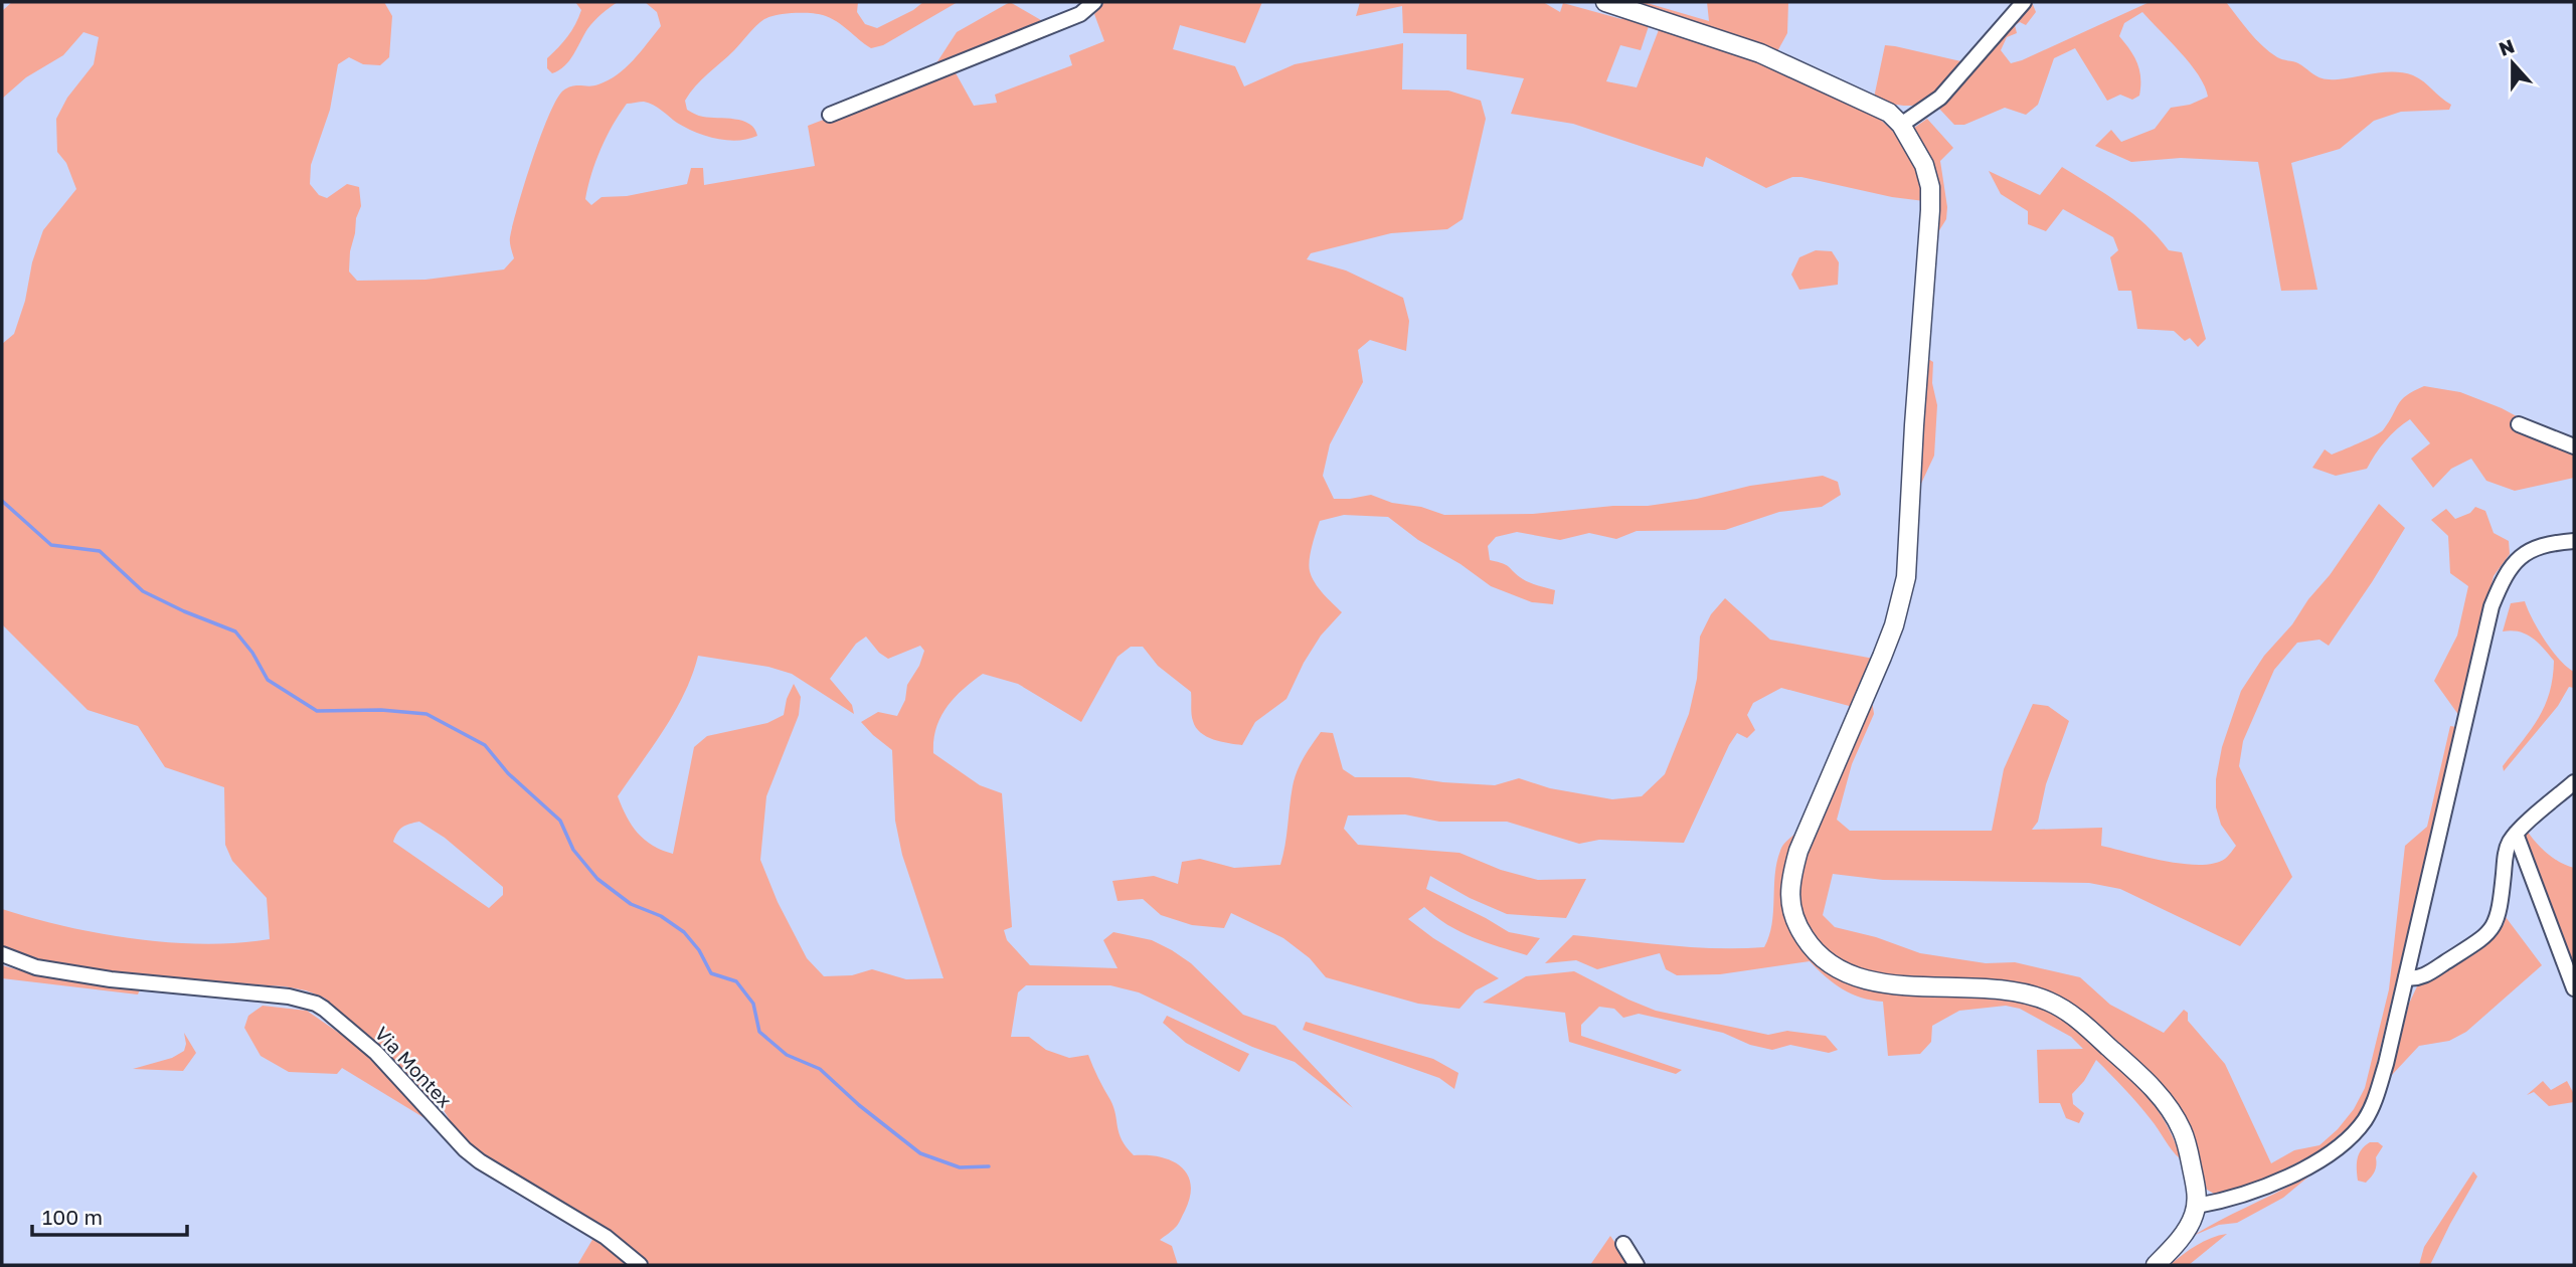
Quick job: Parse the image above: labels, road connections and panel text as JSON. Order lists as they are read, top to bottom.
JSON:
{
  "streets": {
    "street": ["Via Montex"]
  },
  "scale_bar": "100 m",
  "north": "top"
}
